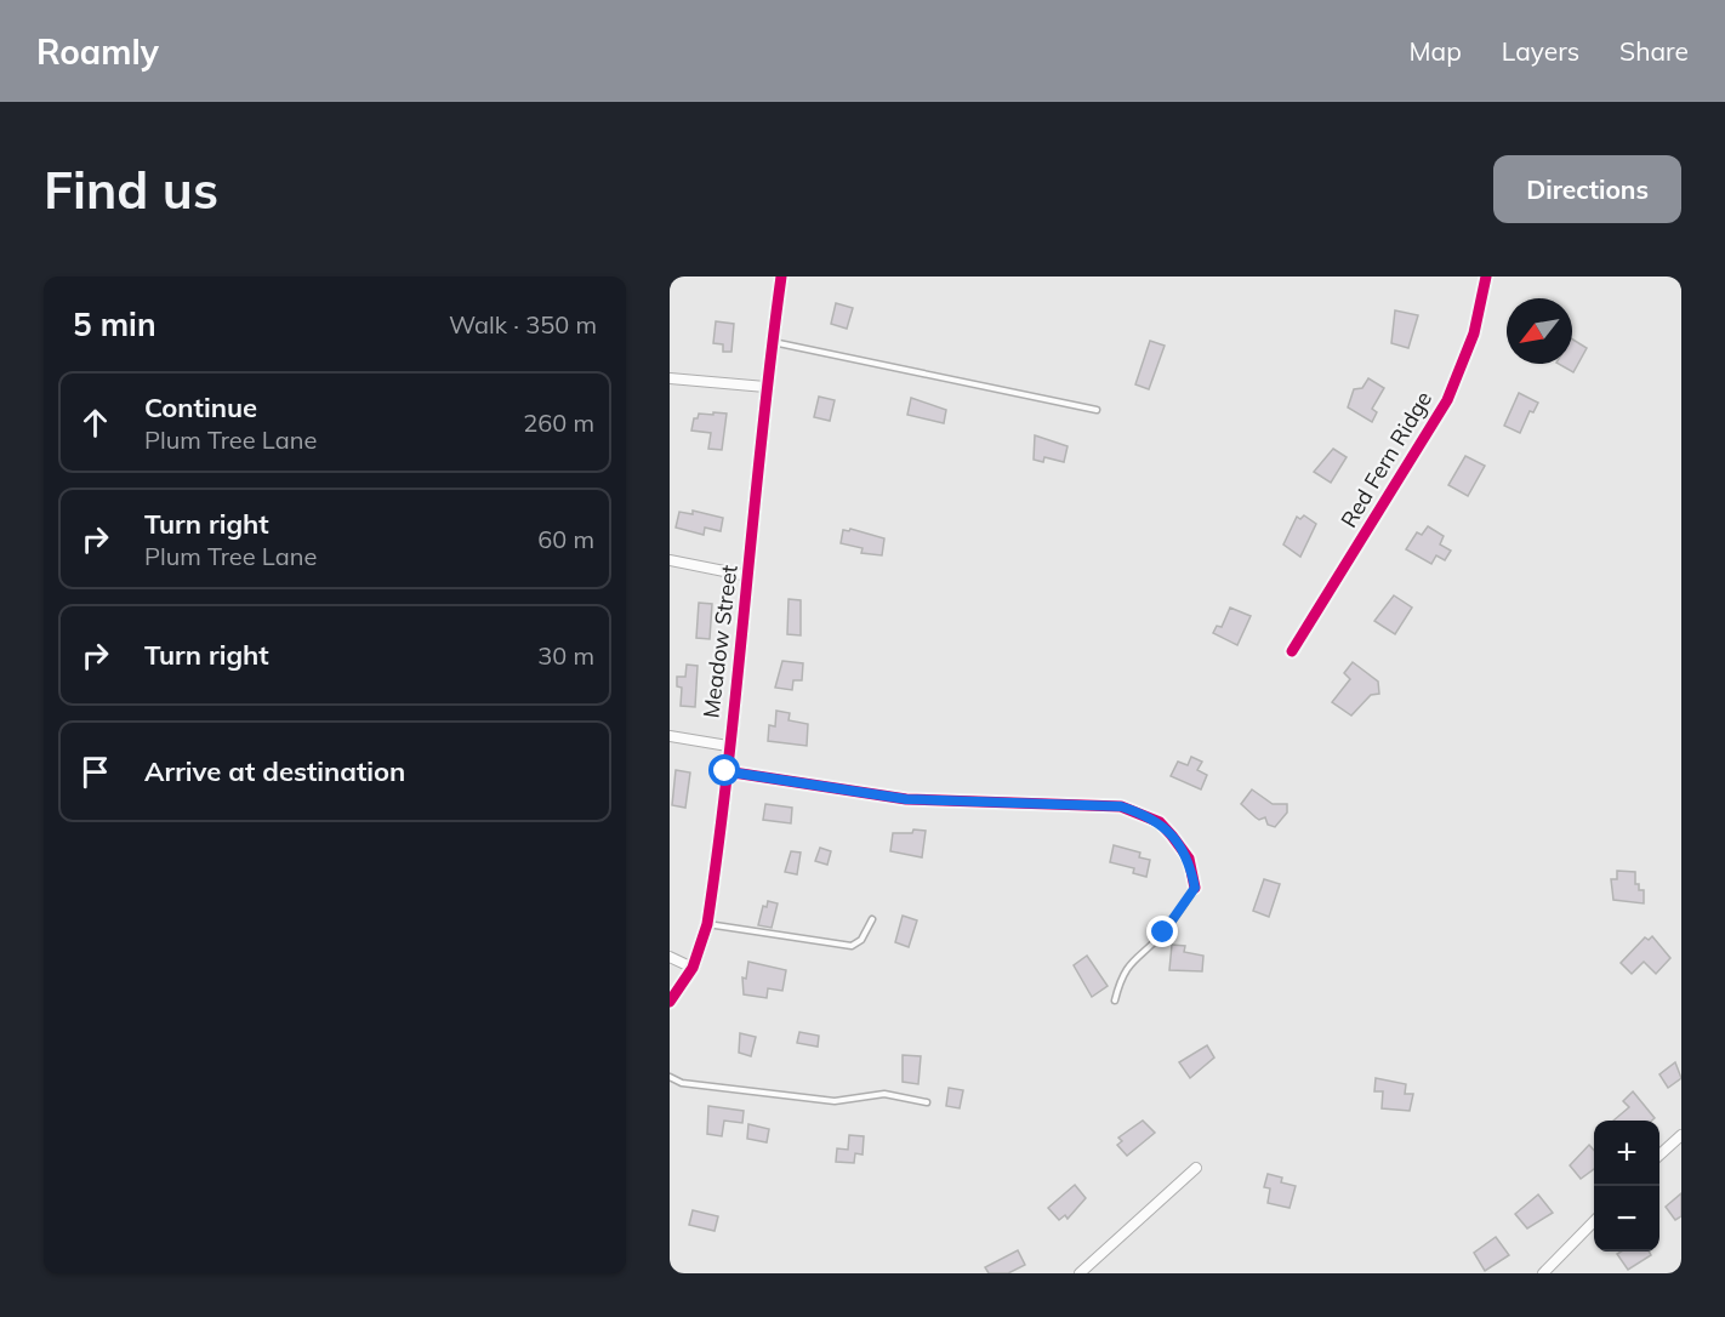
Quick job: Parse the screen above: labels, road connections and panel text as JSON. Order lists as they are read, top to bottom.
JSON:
{
  "streets": {
    "street": ["Red Fern Ridge", "Meadow Street"]
  },
  "north": "bottom left",
  "page": {
    "header": "Roamly",
    "nav": ["Map", "Layers", "Share"],
    "buttons": "Directions",
    "title": "Find us",
    "heading": ["5 min", "Walk · 350 m"],
    "list": [
      ["Continue", "Plum Tree Lane", "260 m"],
      ["Turn right", "Plum Tree Lane", "60 m"],
      ["Turn right", "30 m"],
      "Arrive at destination"
    ],
    "map_buttons": ["+", "−"]
  }
}
